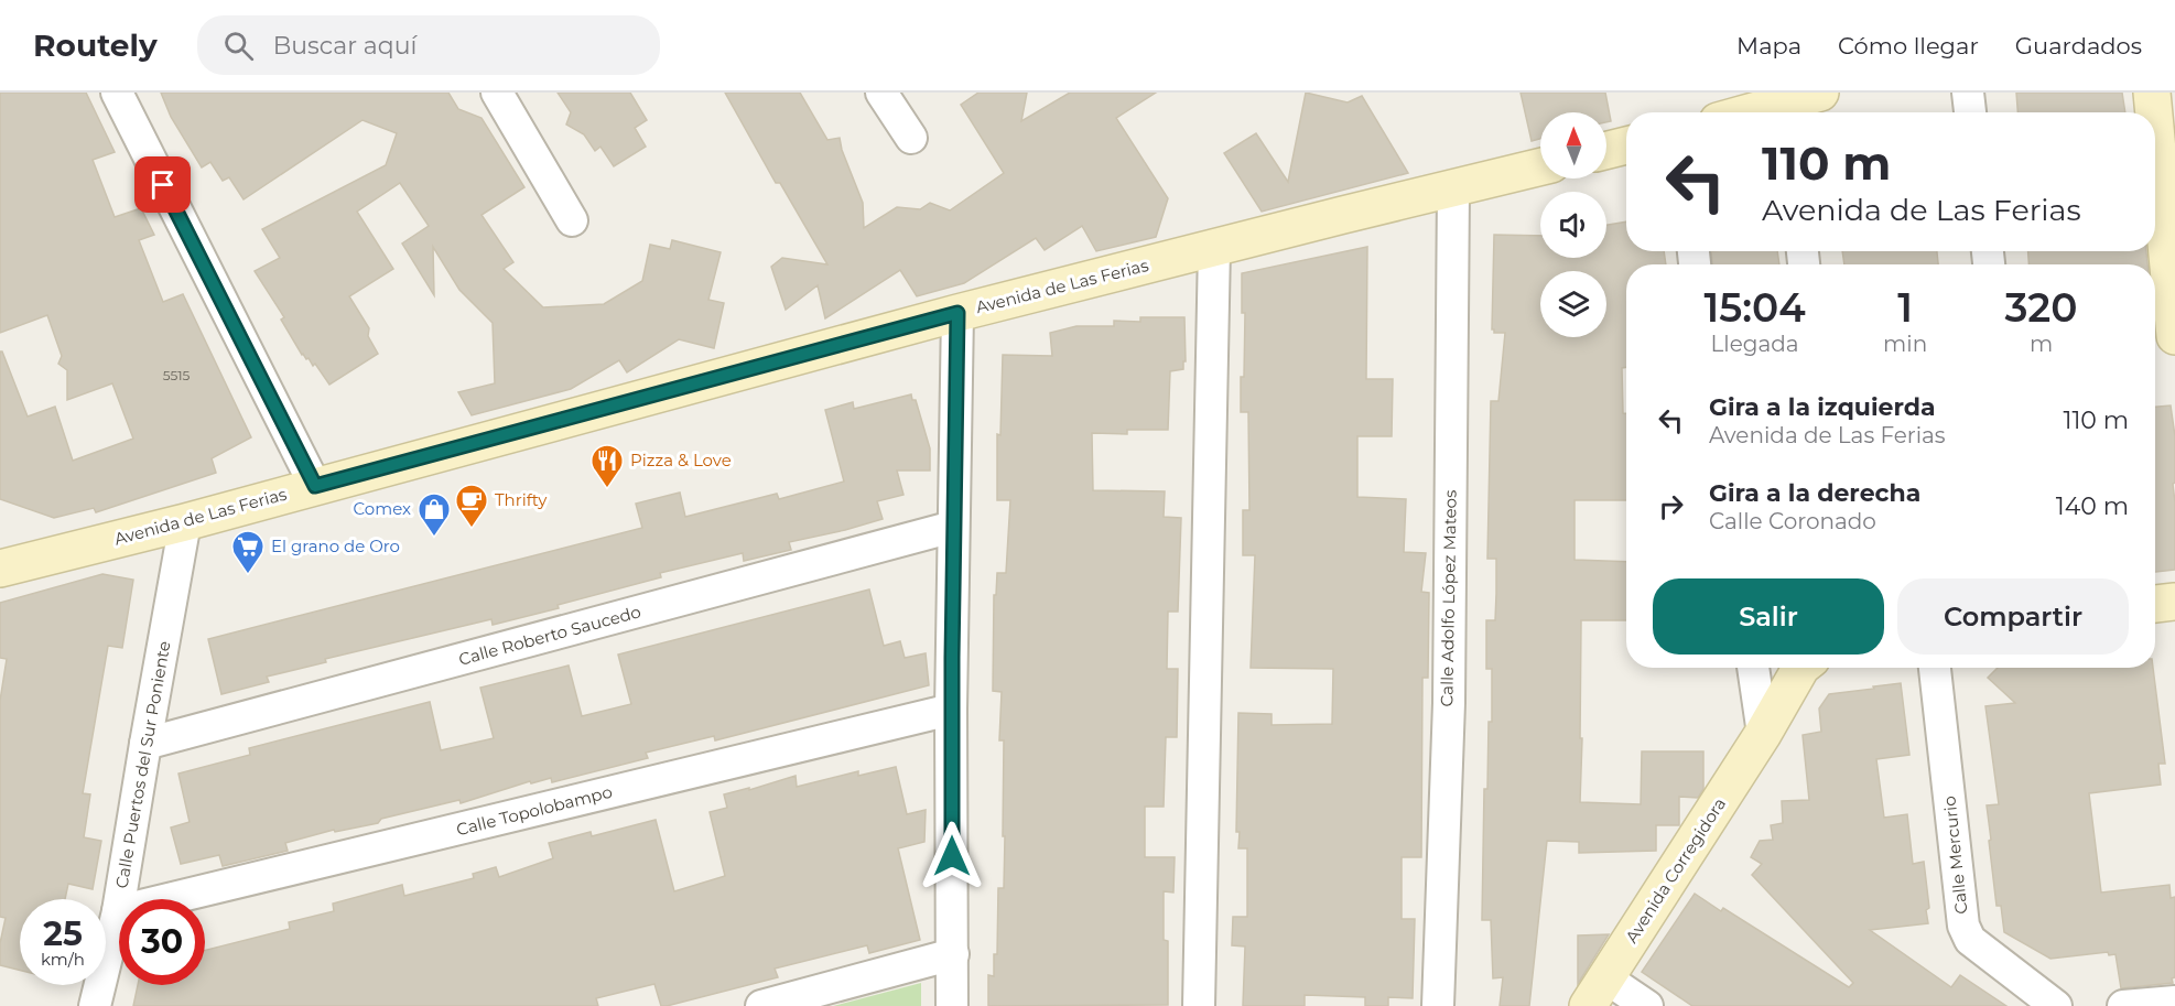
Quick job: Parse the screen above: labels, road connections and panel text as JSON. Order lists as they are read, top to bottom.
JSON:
{
  "streets": {
    "main road": ["Avenida de Las Ferias", "Avenida Corregidora"],
    "street": [
      "Calle Adolfo López Mateos",
      "Calle Roberto Saucedo",
      "Calle Puertos del Sur Poniente",
      "Calle Topolobampo",
      "Calle Mercurio"
    ]
  },
  "crossings": [
    ["Avenida de Las Ferias", "Calle Adolfo López Mateos"],
    ["Avenida de Las Ferias", "Calle Puertos del Sur Poniente"],
    ["Calle Roberto Saucedo", "Calle Puertos del Sur Poniente"],
    ["Calle Puertos del Sur Poniente", "Calle Topolobampo"]
  ],
  "places": {
    "restaurant": ["Pizza & Love"],
    "cafe": ["Thrifty"],
    "shop": ["Comex"],
    "supermarket": ["El grano de Oro"]
  },
  "house_numbers": ["5515"],
  "north": "top",
  "page": {
    "header": "Routely",
    "search": "Buscar aquí",
    "nav": ["Mapa", "Cómo llegar", "Guardados"],
    "turn": ["110 m", "Avenida de Las Ferias"],
    "eta": [
      "15:04",
      "Llegada",
      "1",
      "min",
      "320",
      "m"
    ],
    "list": [
      {
        "name": "Gira a la izquierda",
        "note": "Avenida de Las Ferias",
        "value": "110 m"
      },
      {
        "name": "Gira a la derecha",
        "note": "Calle Coronado",
        "value": "140 m"
      }
    ],
    "buttons": ["Salir", "Compartir"],
    "speed": "25 km/h",
    "limit": "30"
  }
}
